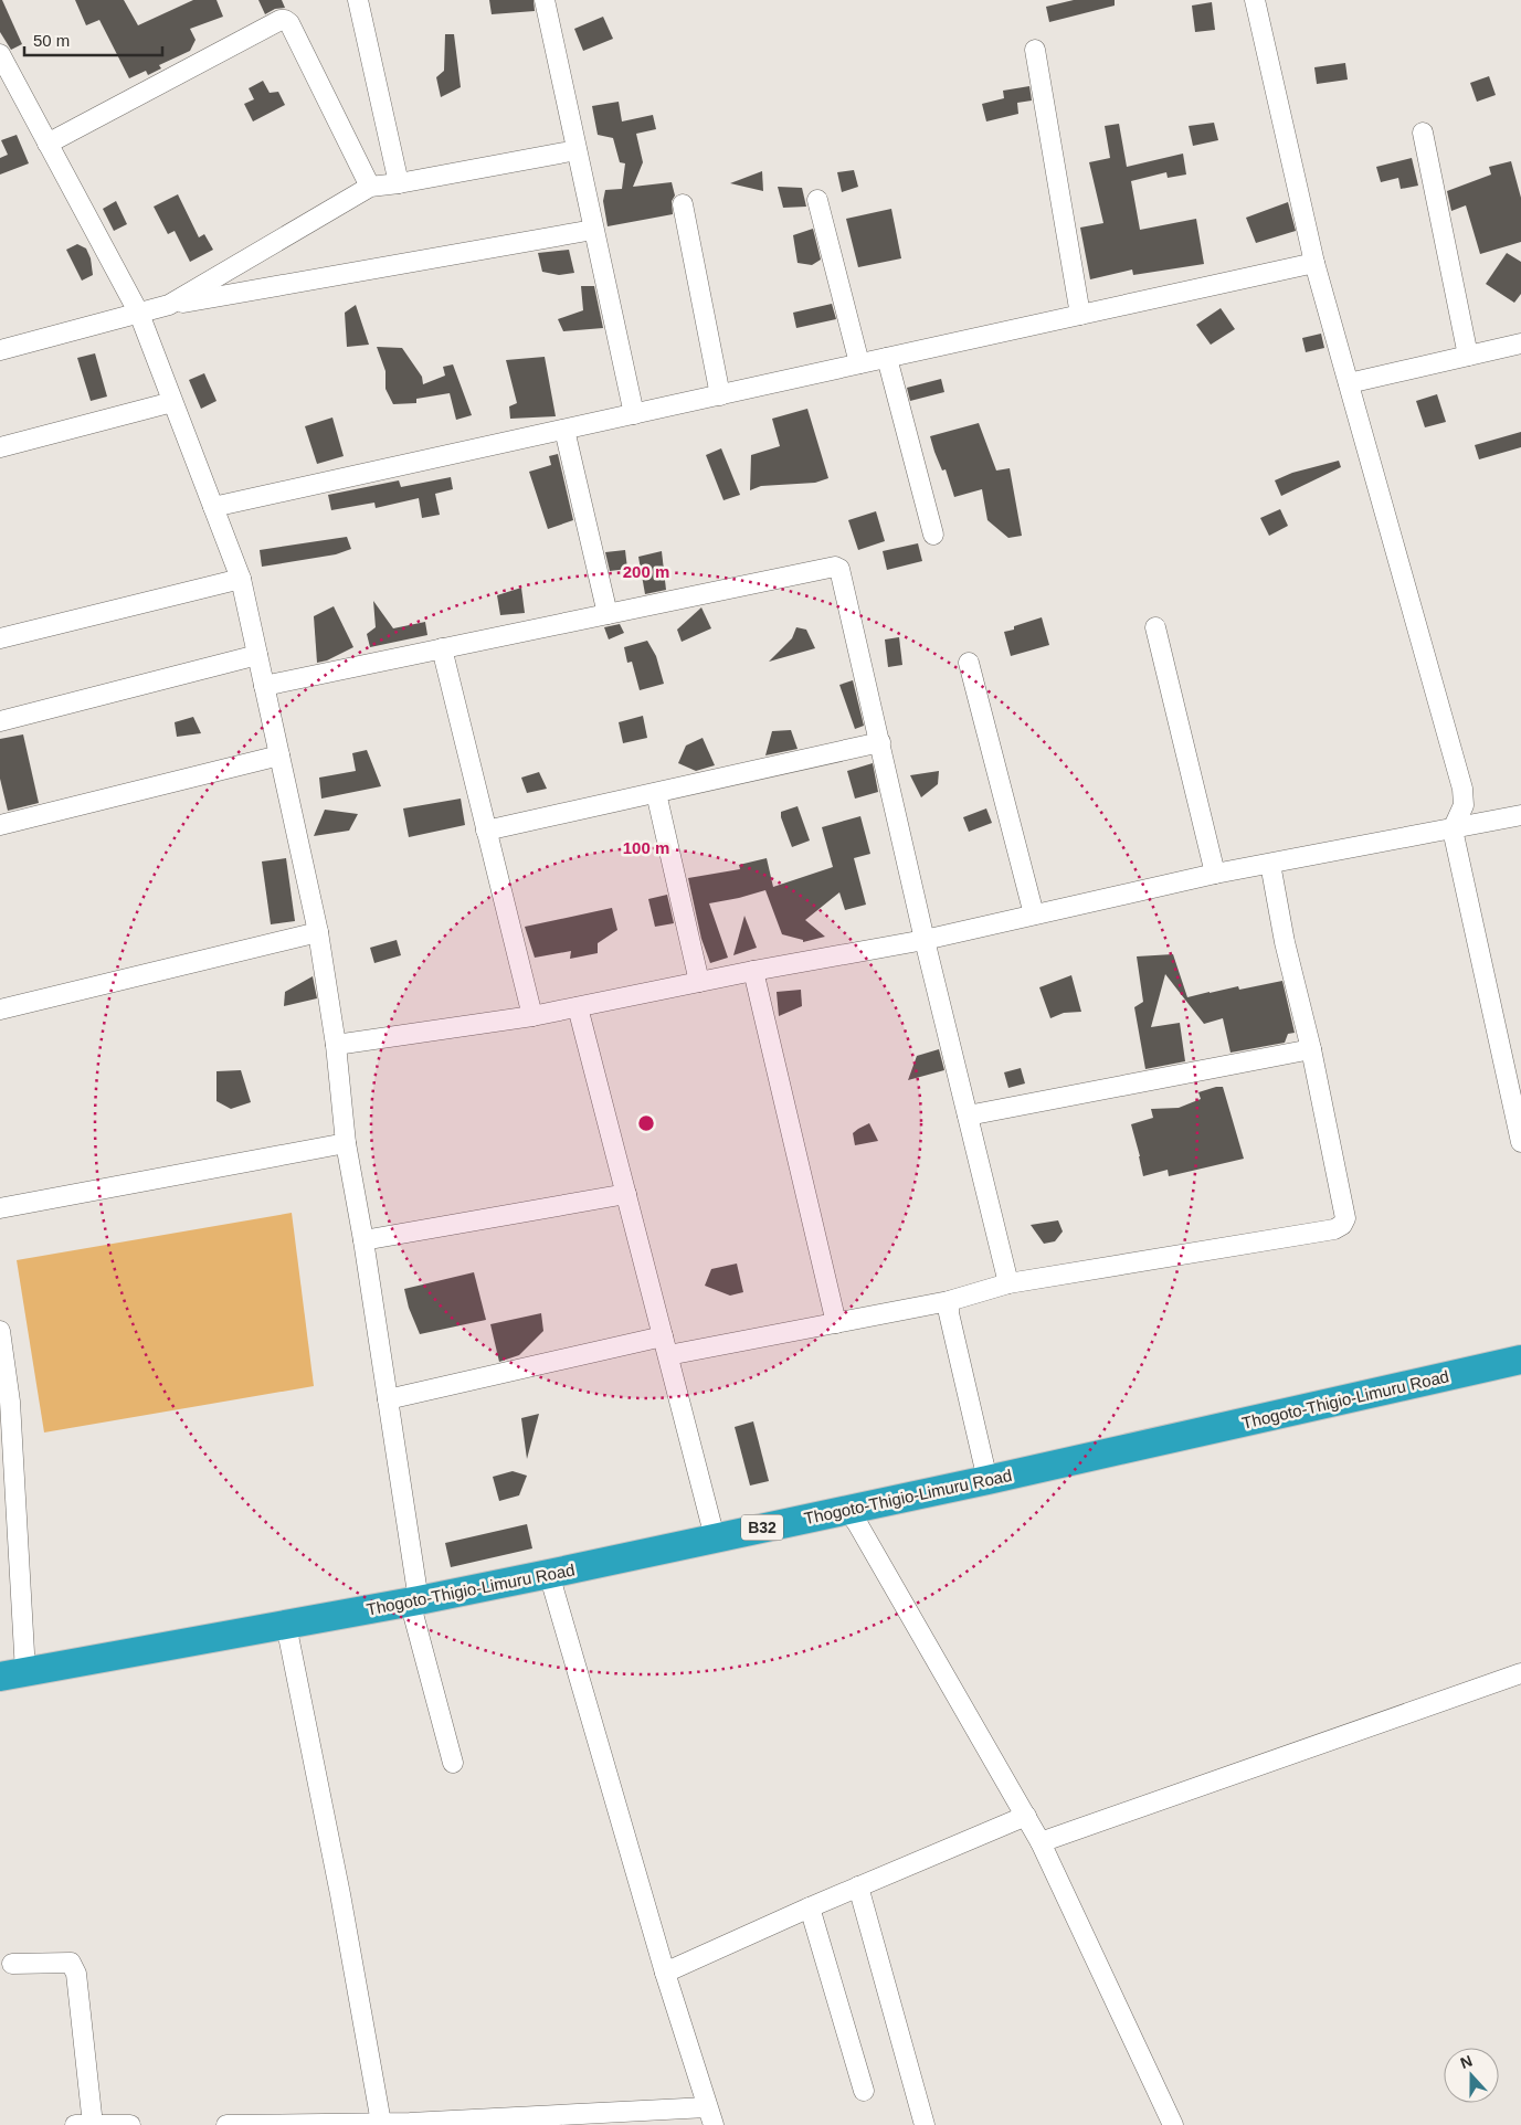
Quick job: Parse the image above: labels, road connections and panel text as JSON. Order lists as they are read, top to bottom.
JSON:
{
  "streets": {
    "highway": ["Thogoto-Thigio-Limuru Road", "B32"]
  },
  "scale_bar": "50 m",
  "north": "top",
  "rings": ["200 m", "100 m"]
}
